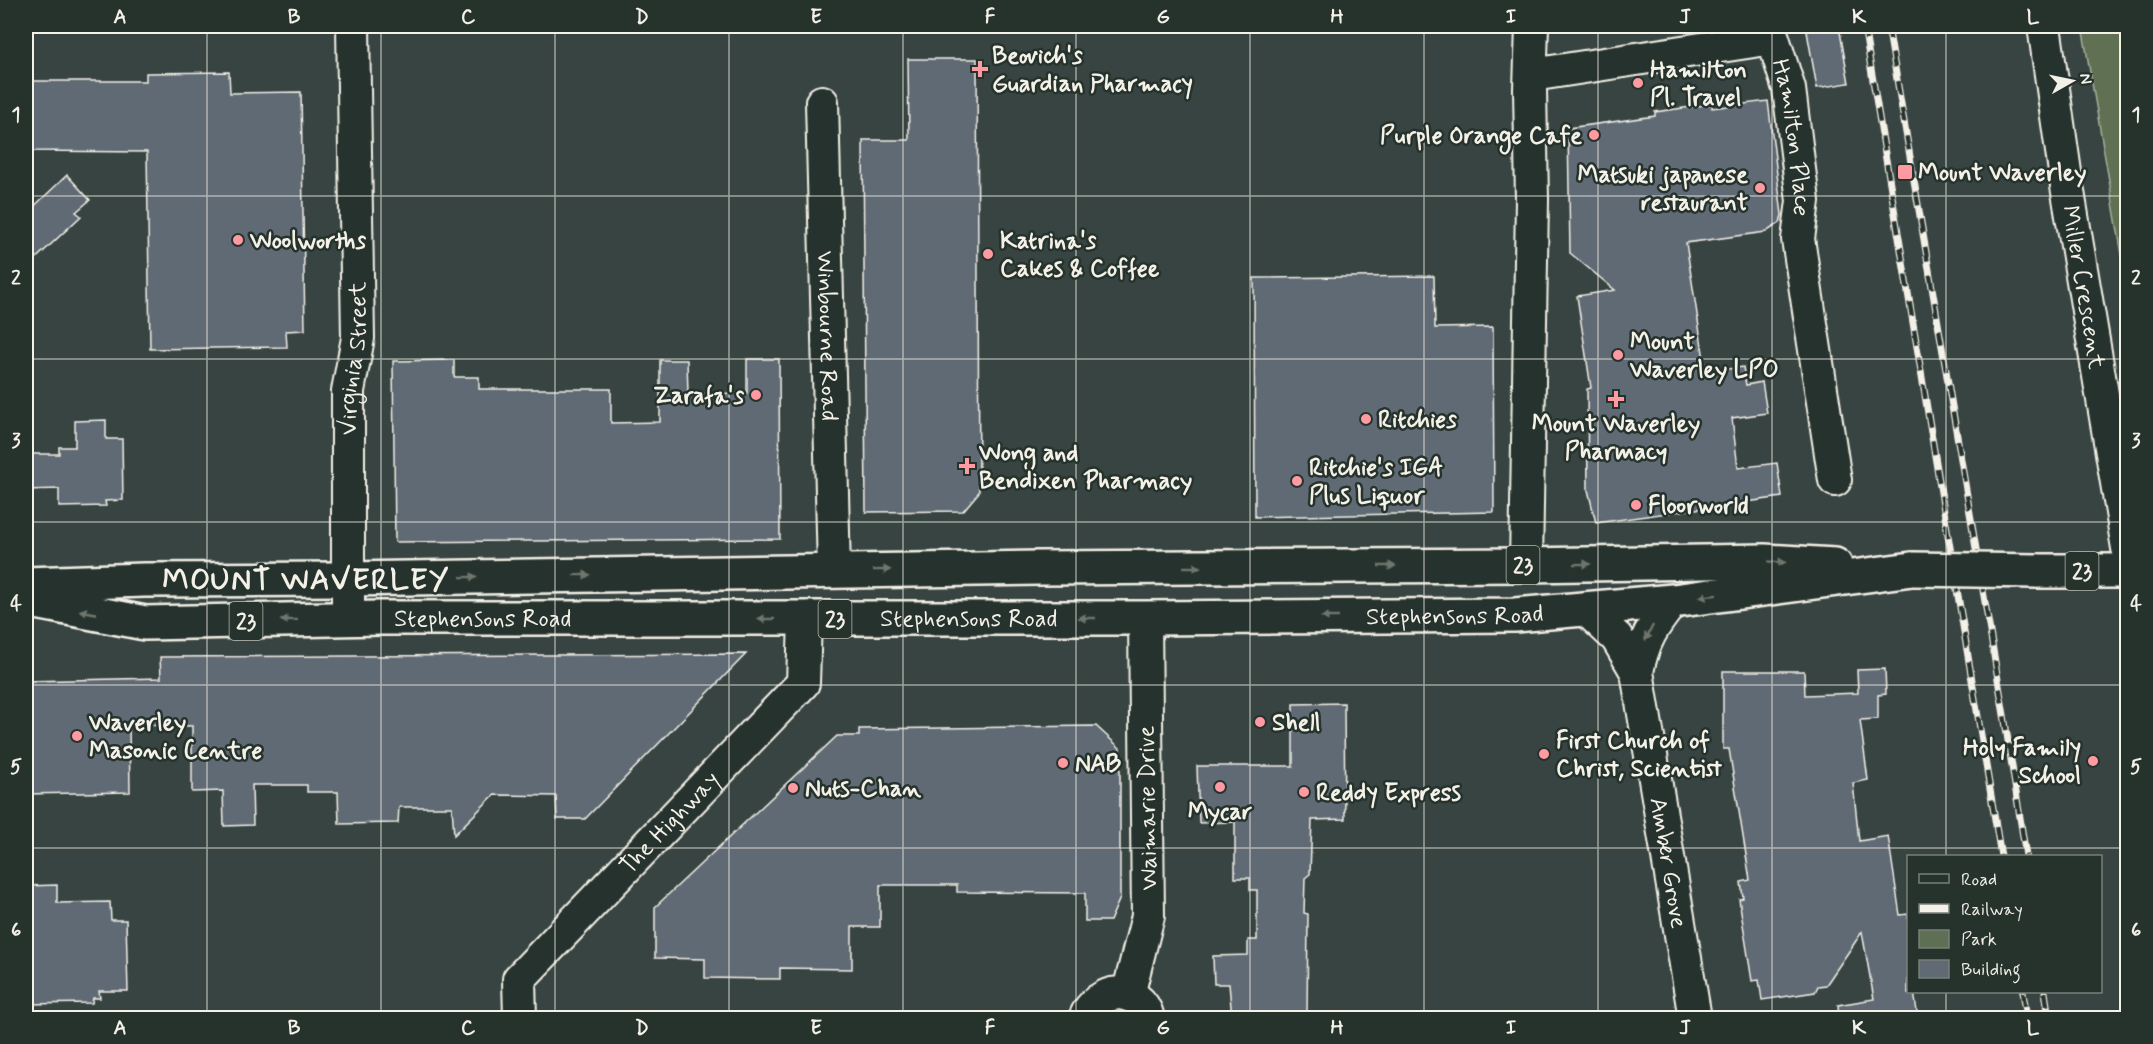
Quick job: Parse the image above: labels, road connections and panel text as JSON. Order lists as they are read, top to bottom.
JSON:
{
  "streets": {
    "main road": ["23", "Stephensons Road"],
    "street": [
      "Hamilton Place",
      "Miller Crescent",
      "Winbourne Road",
      "Virginia Street",
      "Waimarie Drive",
      "The Highway",
      "Amber Grove"
    ]
  },
  "crossings": [
    ["Winbourne Road", "Stephensons Road"],
    ["Virginia Street", "Stephensons Road"],
    ["Stephensons Road", "Waimarie Drive"],
    ["Stephensons Road", "The Highway"],
    ["Stephensons Road", "Amber Grove"]
  ],
  "districts": ["MOUNT WAVERLEY"],
  "places": {
    "health": ["Beovich's Guardian Pharmacy", "Mount Waverley Pharmacy", "Wong and Bendixen Pharmacy"],
    "other": [
      "Hamilton Pl. Travel",
      "Purple Orange Cafe",
      "Matsuki japanese restaurant",
      "Woolworths",
      "Katrina's Cakes & Coffee",
      "Mount Waverley LPO",
      "Zarafa's",
      "Ritchies",
      "Ritchie's IGA Plus Liquor",
      "Floorworld",
      "Shell",
      "Waverley Masonic Centre",
      "First Church of Christ, Scientist",
      "Holy Family School",
      "NAB",
      "Mycar",
      "Nuts-Chan",
      "Reddy Express"
    ],
    "transit": ["Mount Waverley"]
  },
  "legend": [
    "Road",
    "Railway",
    "Park",
    "Building"
  ],
  "north": "right",
  "grid": {
    "columns": [
      "A",
      "B",
      "C",
      "D",
      "E",
      "F",
      "G",
      "H",
      "I",
      "J",
      "K",
      "L"
    ],
    "rows": [
      "1",
      "2",
      "3",
      "4",
      "5",
      "6"
    ]
  }
}
